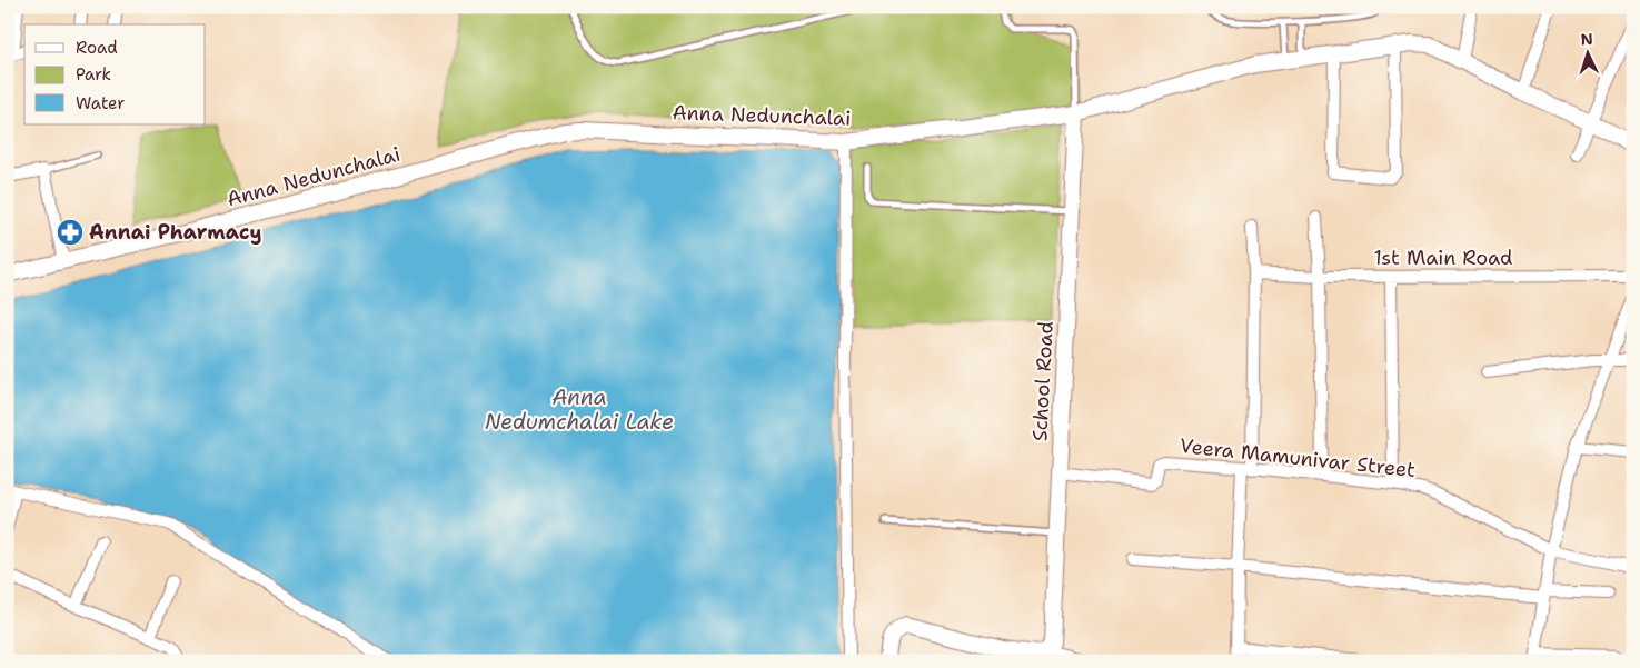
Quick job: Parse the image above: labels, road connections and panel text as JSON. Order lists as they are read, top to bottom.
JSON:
{
  "streets": {
    "street": [
      "Anna Nedunchalai",
      "1st Main Road",
      "School Road",
      "Veera Mamunivar Street"
    ]
  },
  "crossings": [
    ["Anna Nedunchalai", "School Road"],
    ["School Road", "Veera Mamunivar Street"]
  ],
  "water": ["Anna Nedumchalai Lake"],
  "places": {
    "pharmacy": ["Annai Pharmacy"]
  },
  "legend": ["Road", "Park", "Water"],
  "north": "top"
}
